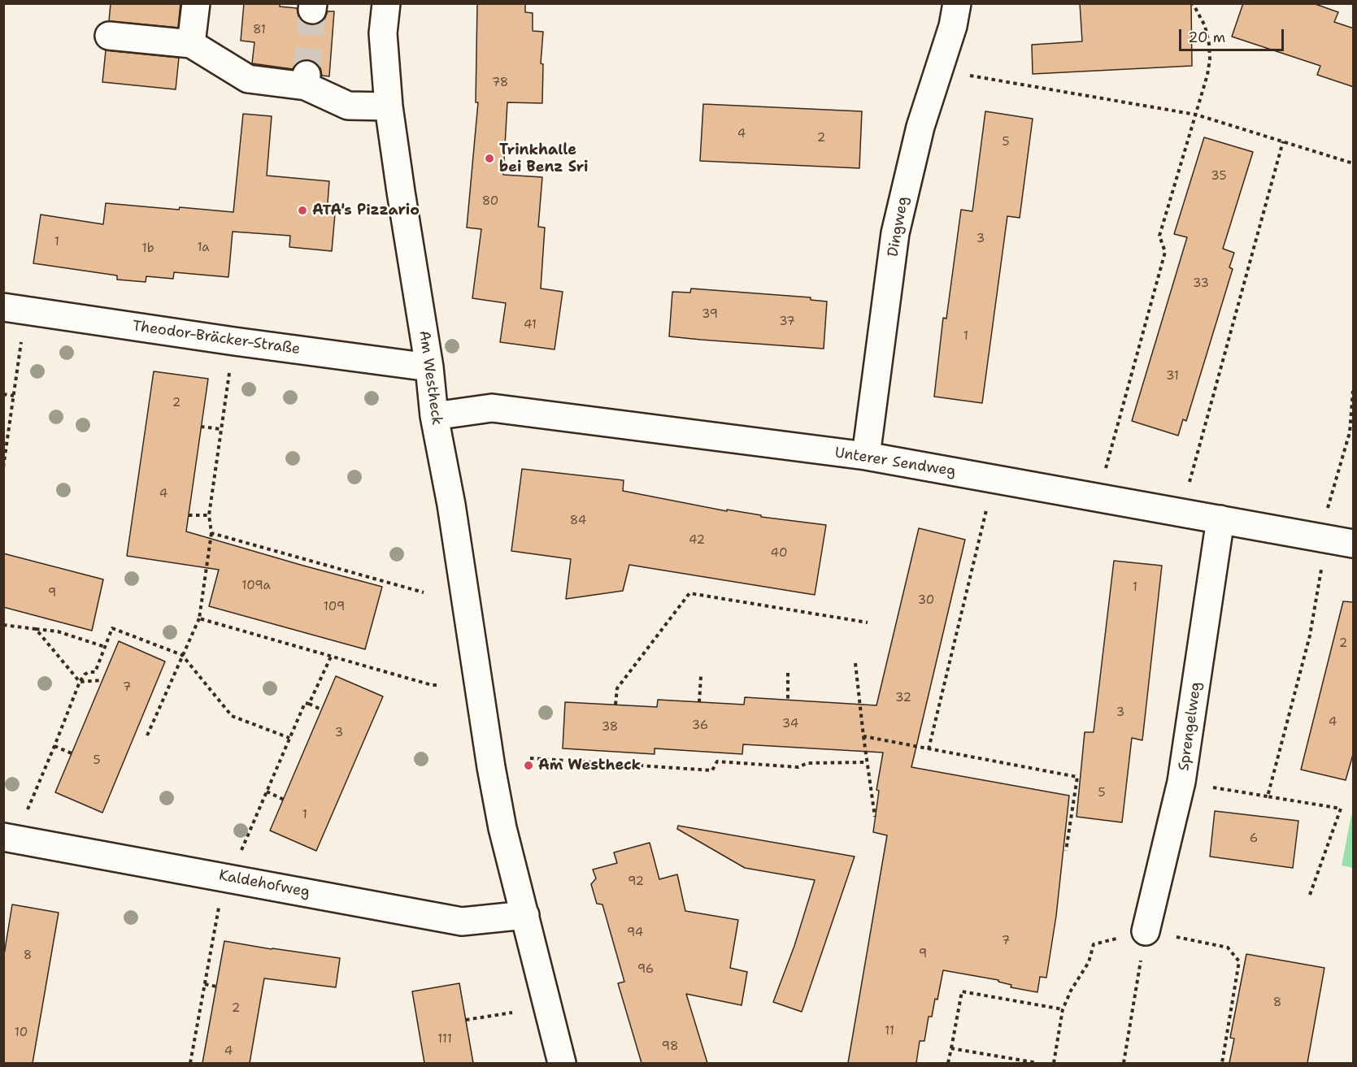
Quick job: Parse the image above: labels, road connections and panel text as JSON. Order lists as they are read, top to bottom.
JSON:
{
  "streets": {
    "street": [
      "Dingweg",
      "Theodor-Bräcker-Straße",
      "Am Westheck",
      "Unterer Sendweg",
      "Sprengelweg",
      "Kaldehofweg"
    ]
  },
  "crossings": [
    ["Dingweg", "Unterer Sendweg"],
    ["Theodor-Bräcker-Straße", "Am Westheck"],
    ["Am Westheck", "Unterer Sendweg"],
    ["Am Westheck", "Kaldehofweg"],
    ["Unterer Sendweg", "Sprengelweg"]
  ],
  "places": ["Trinkhalle bei Benz Sri", "ATA's Pizzario", "Am Westheck"],
  "house_numbers": [
    "81",
    "78",
    "4",
    "2",
    "5",
    "35",
    "80",
    "3",
    "1",
    "1a",
    "1b",
    "33",
    "39",
    "37",
    "41",
    "1",
    "31",
    "2",
    "4",
    "84",
    "42",
    "40",
    "109a",
    "1",
    "9",
    "30",
    "109",
    "2",
    "7",
    "32",
    "3",
    "4",
    "34",
    "36",
    "38",
    "3",
    "5",
    "5",
    "1",
    "6",
    "92",
    "94",
    "7",
    "9",
    "8",
    "96",
    "8",
    "2",
    "11",
    "10",
    "111",
    "98",
    "4"
  ],
  "scale_bar": "20 m"
}
